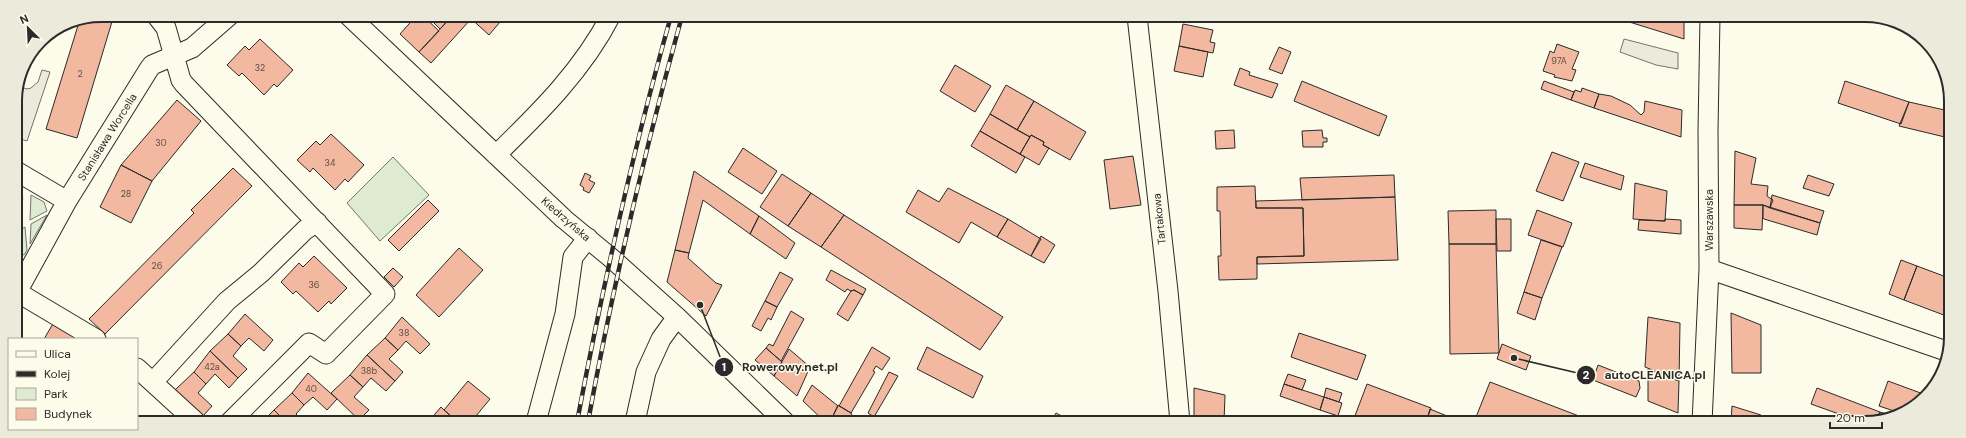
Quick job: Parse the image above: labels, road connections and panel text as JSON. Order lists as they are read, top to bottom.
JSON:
{
  "streets": {
    "street": [
      "Stanisława Worcella",
      "Kiedrzyńska",
      "Tartakowa",
      "Warszawska"
    ]
  },
  "places": ["Rowerowy.net.pl", "autoCLEANICA.pl"],
  "house_numbers": [
    "97A",
    "32",
    "2",
    "30",
    "34",
    "28",
    "26",
    "36",
    "38",
    "42a",
    "38b",
    "40"
  ],
  "legend": [
    "Ulica",
    "Kolej",
    "Park",
    "Budynek"
  ],
  "scale_bar": "20 m",
  "north": "top left"
}
